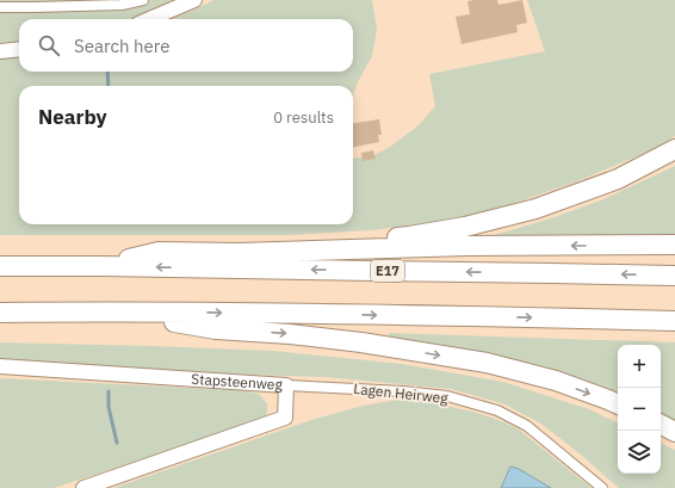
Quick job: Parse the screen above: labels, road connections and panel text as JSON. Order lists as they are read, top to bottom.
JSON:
{
  "streets": {
    "highway": ["E17"],
    "street": ["Stapsteenweg", "Lagen Heirweg"]
  },
  "crossings": [
    ["Stapsteenweg", "Lagen Heirweg"]
  ],
  "page": {
    "search": "Search here",
    "heading": ["Nearby", "0 results"],
    "map_buttons": ["+", "−"]
  }
}
